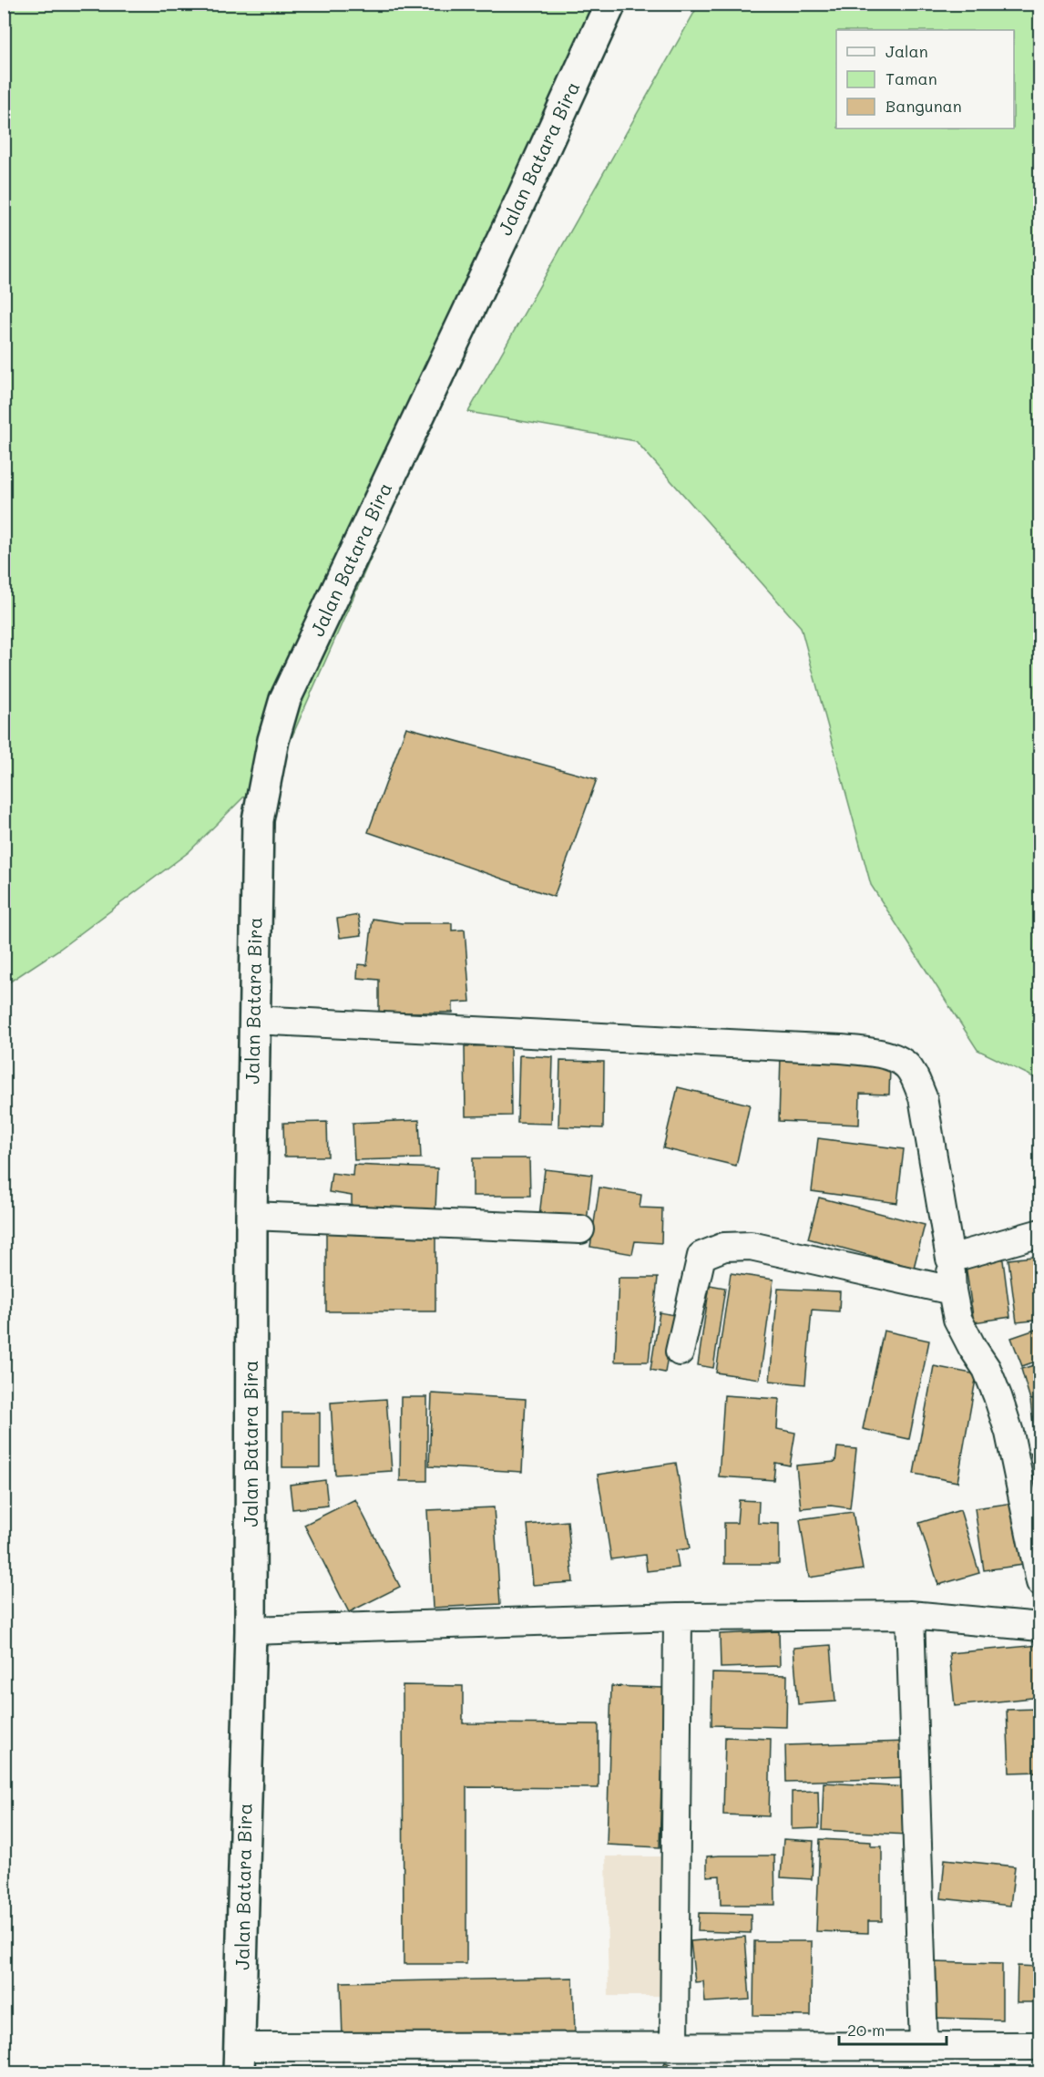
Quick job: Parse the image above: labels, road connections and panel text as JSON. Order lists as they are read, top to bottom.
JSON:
{
  "streets": {
    "street": ["Jalan Batara Bira"]
  },
  "legend": ["Jalan", "Taman", "Bangunan"],
  "scale_bar": "20 m"
}
